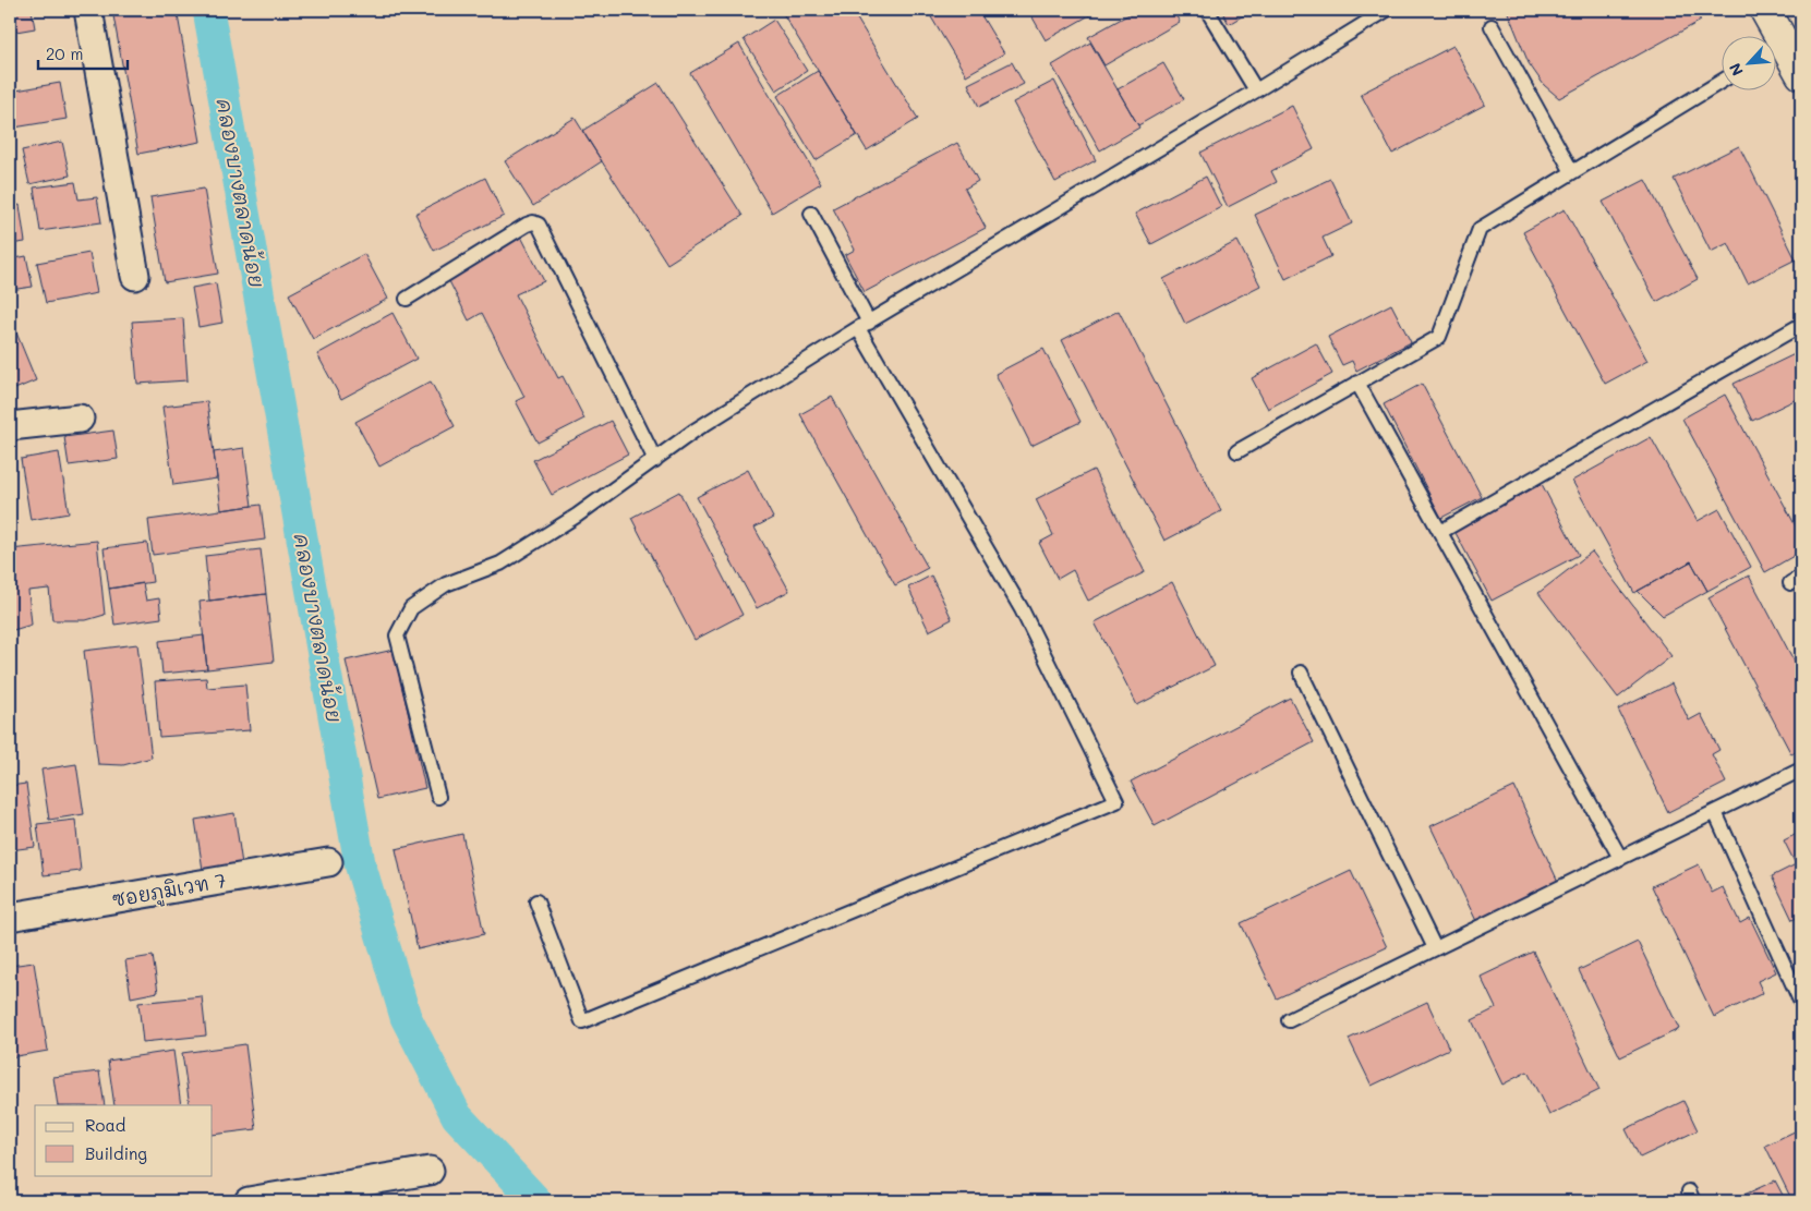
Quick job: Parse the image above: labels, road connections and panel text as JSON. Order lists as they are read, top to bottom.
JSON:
{
  "streets": {
    "street": ["ซอยภูมิเวท 7"]
  },
  "water": ["คลองบางตลาดน้อย"],
  "legend": ["Road", "Building"],
  "scale_bar": "20 m",
  "north": "bottom left"
}
